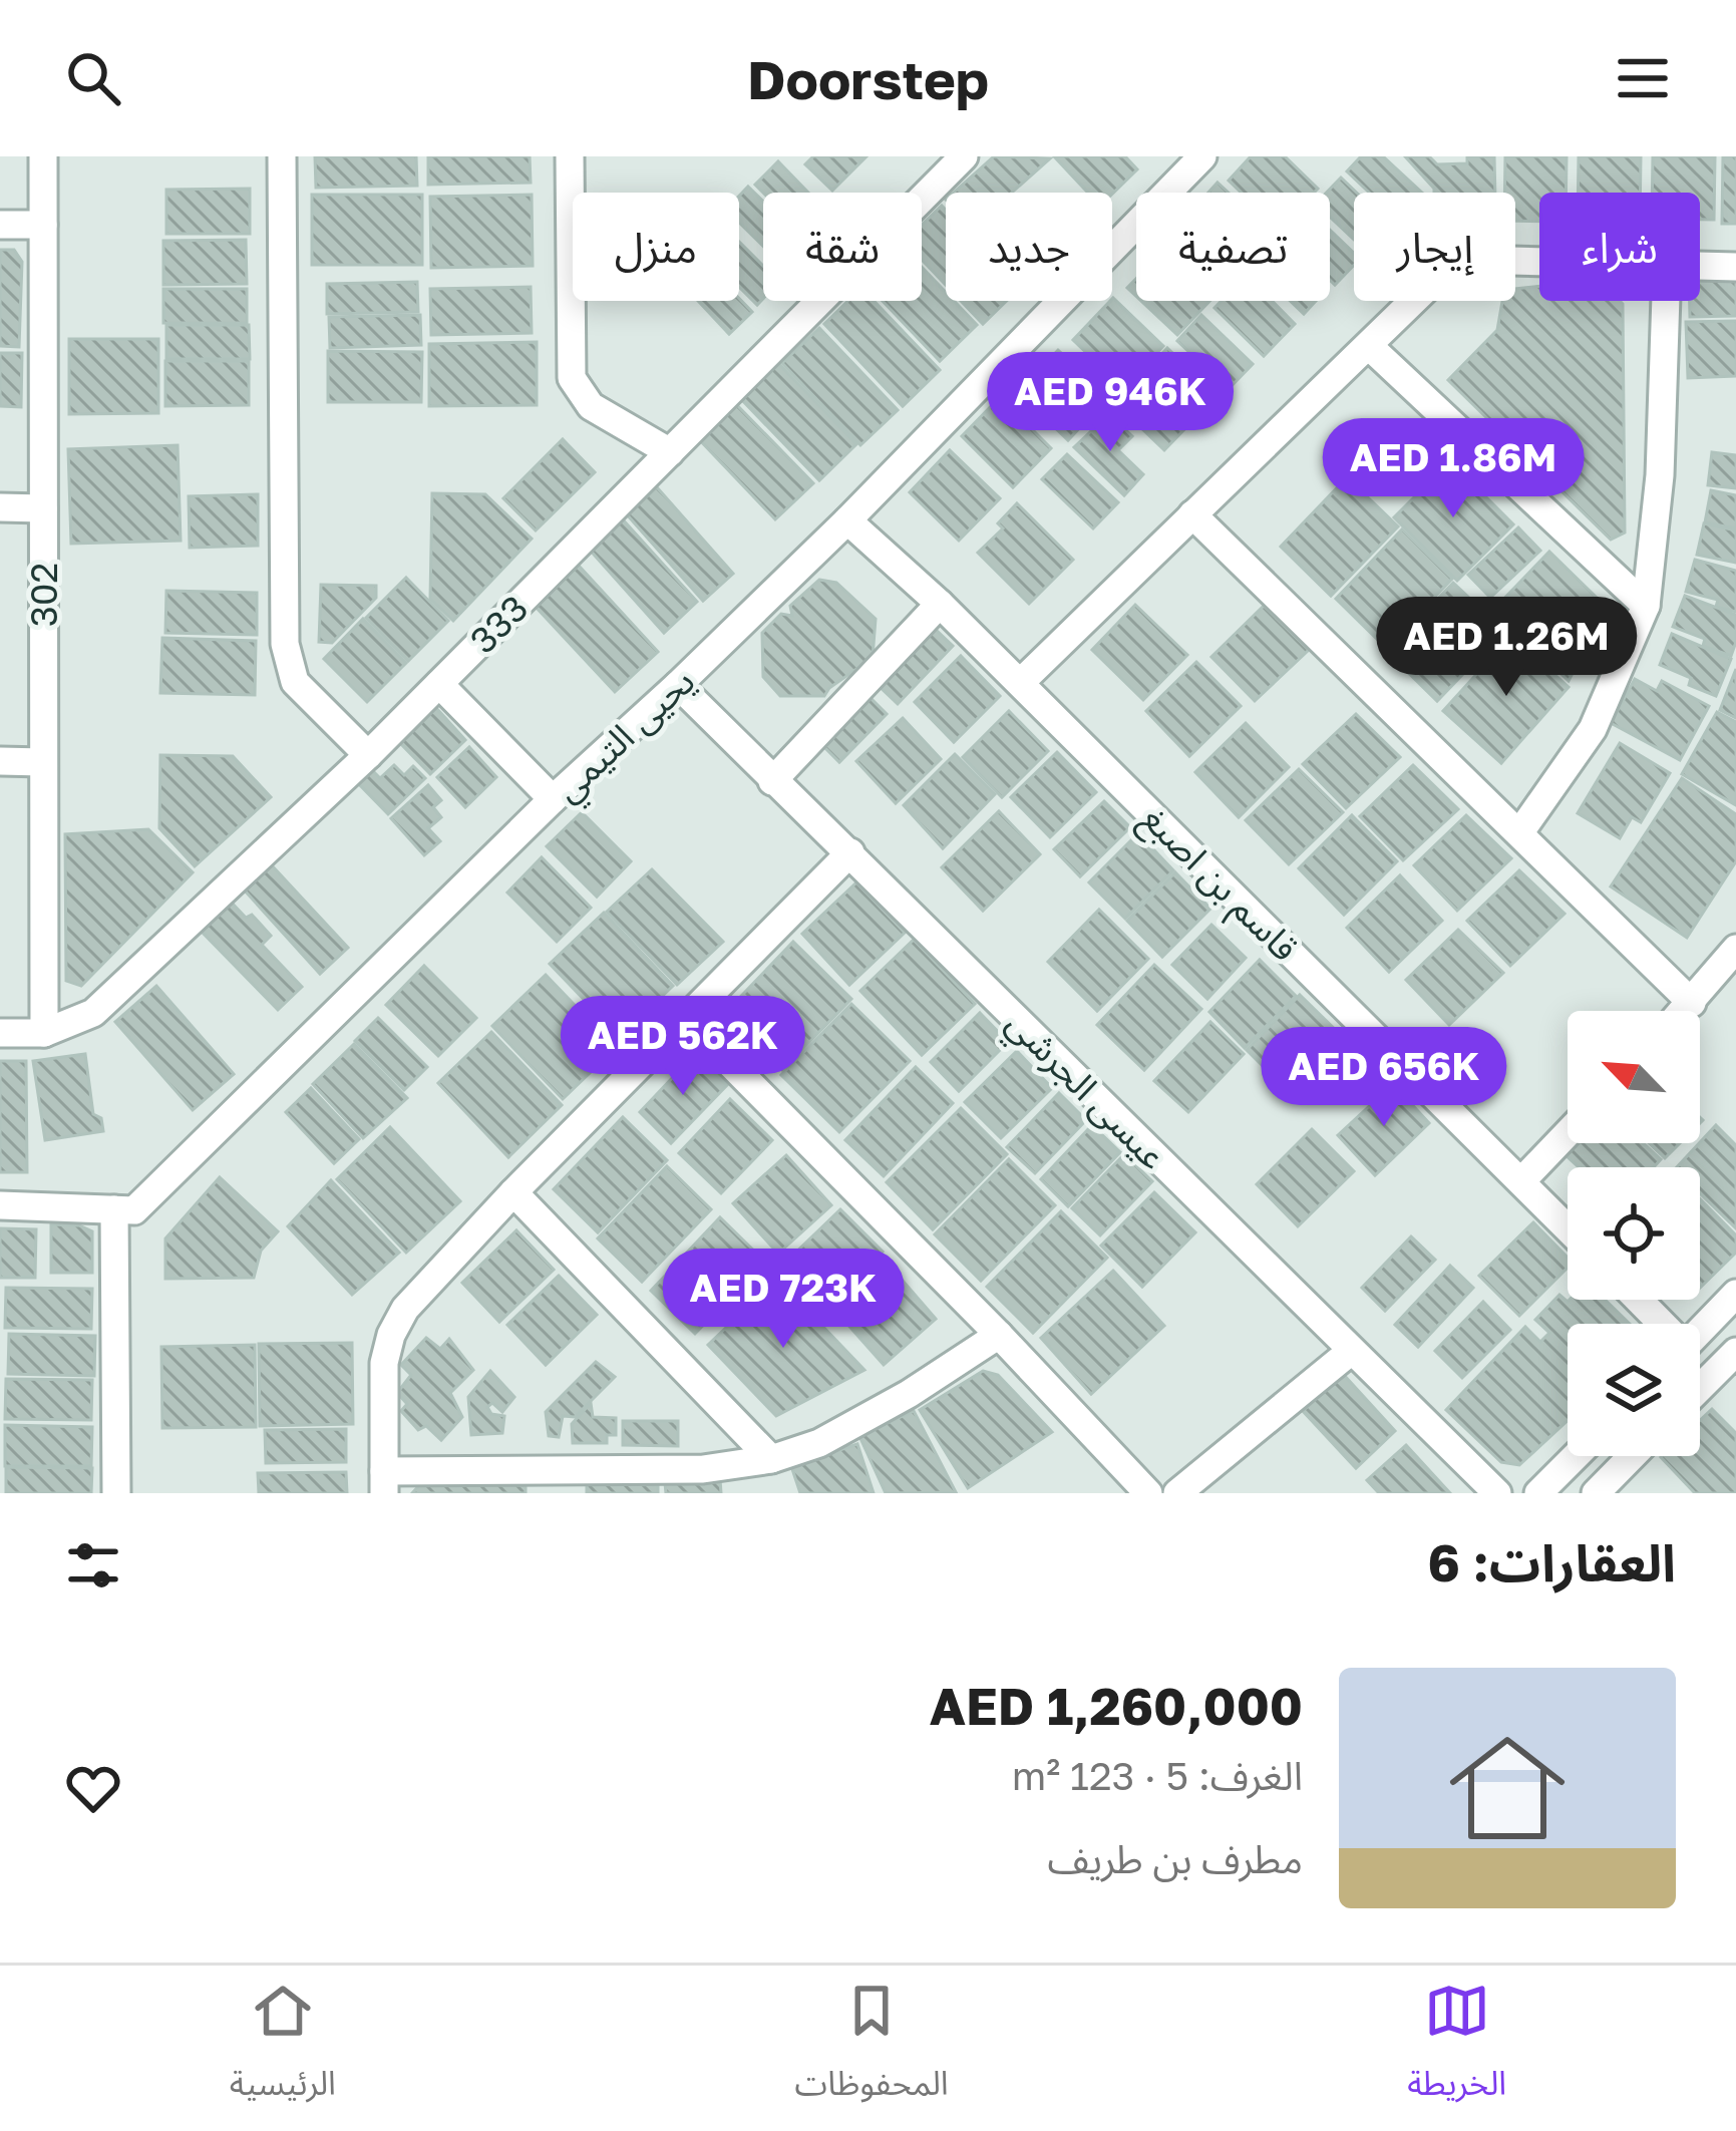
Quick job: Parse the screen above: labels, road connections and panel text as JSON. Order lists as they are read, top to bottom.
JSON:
{
  "streets": {
    "street": [
      "302",
      "333",
      "يحيى التيمي",
      "قاسم بن اصبغ",
      "عيسى الجرشي"
    ]
  },
  "crossings": [
    ["302", "333"],
    ["يحيى التيمي", "قاسم بن اصبغ"],
    ["يحيى التيمي", "عيسى الجرشي"]
  ],
  "north": "top left",
  "page": {
    "header": "Doorstep",
    "chip": [
      "شراء",
      "إيجار",
      "تصفية",
      "جديد",
      "شقة",
      "منزل"
    ],
    "price": [
      "AED 946K",
      "AED 1.86M",
      "AED 1.26M",
      "AED 562K",
      "AED 656K",
      "AED 723K"
    ],
    "heading": "العقارات: 6",
    "list": [
      {
        "name": "AED 1,260,000",
        "note": "الغرف: 5 · 123 m² · مطرف بن طريف"
      }
    ],
    "tabs": ["الخريطة", "المحفوظات", "الرئيسية"]
  }
}
